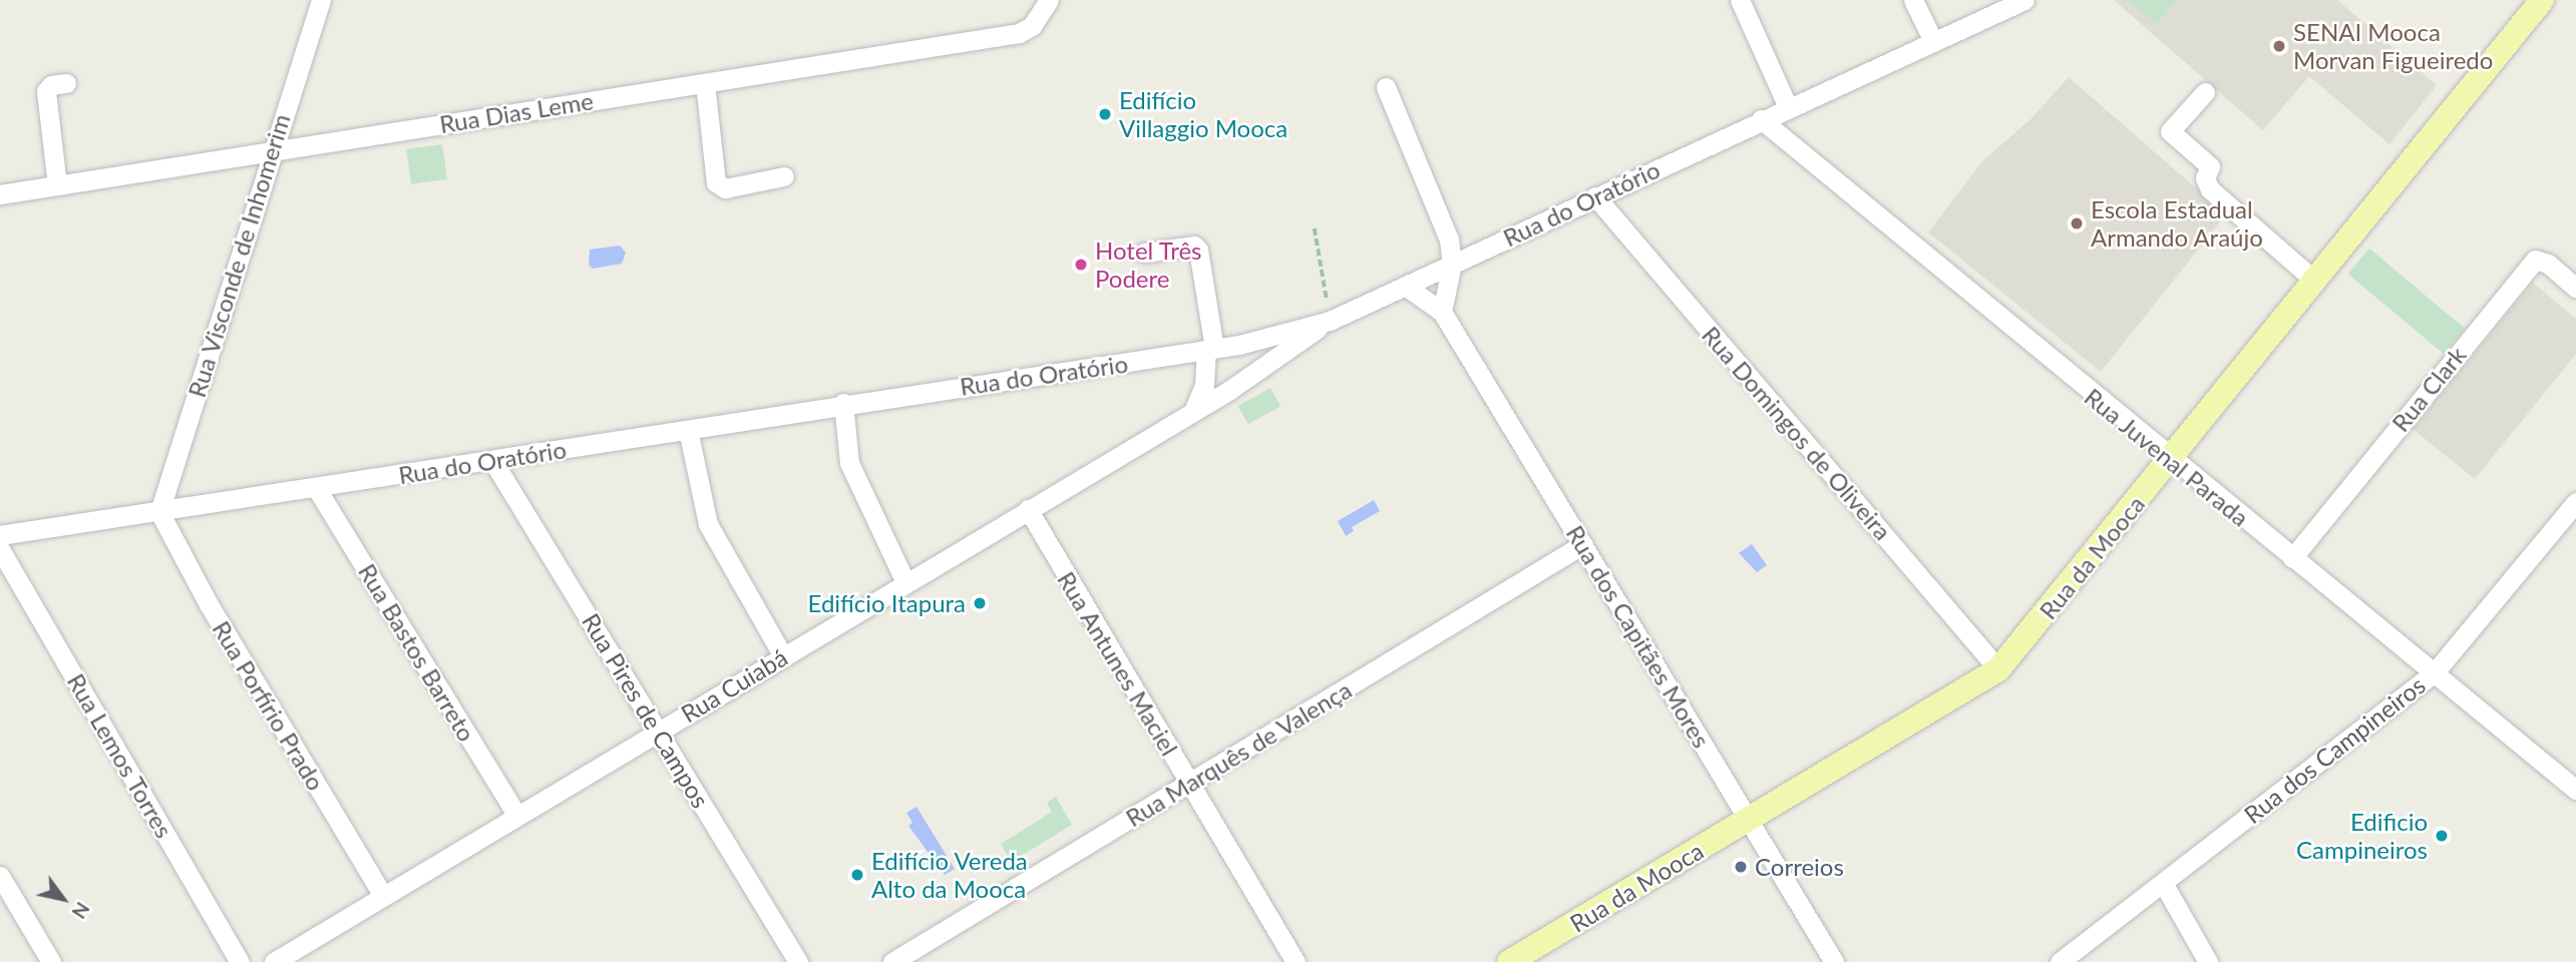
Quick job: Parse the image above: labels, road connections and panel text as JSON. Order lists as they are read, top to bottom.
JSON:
{
  "streets": {
    "main road": ["Rua da Mooca"],
    "street": [
      "Rua Dias Leme",
      "Rua do Oratório",
      "Rua Visconde de Inhomerim",
      "Rua Clark",
      "Rua Domingos de Oliveira",
      "Rua Juvenal Parada",
      "Rua dos Capitães Mores",
      "Rua Bastos Barreto",
      "Rua Antunes Maciel",
      "Rua Cuiabá",
      "Rua Porfírio Prado",
      "Rua Pires de Campos",
      "Rua dos Campineiros",
      "Rua Marquês de Valença",
      "Rua Lemos Torres"
    ]
  },
  "crossings": [
    ["Rua Dias Leme", "Rua Visconde de Inhomerim"],
    ["Rua do Oratório", "Rua Visconde de Inhomerim"],
    ["Rua do Oratório", "Rua Domingos de Oliveira"],
    ["Rua do Oratório", "Rua Juvenal Parada"],
    ["Rua do Oratório", "Rua dos Capitães Mores"],
    ["Rua do Oratório", "Rua Bastos Barreto"],
    ["Rua do Oratório", "Rua Cuiabá"],
    ["Rua do Oratório", "Rua Porfírio Prado"],
    ["Rua do Oratório", "Rua Pires de Campos"],
    ["Rua Visconde de Inhomerim", "Rua Porfírio Prado"],
    ["Rua Clark", "Rua Juvenal Parada"],
    ["Rua Domingos de Oliveira", "Rua da Mooca"],
    ["Rua Juvenal Parada", "Rua da Mooca"],
    ["Rua Juvenal Parada", "Rua dos Campineiros"],
    ["Rua da Mooca", "Rua dos Capitães Mores"],
    ["Rua dos Capitães Mores", "Rua Marquês de Valença"],
    ["Rua Bastos Barreto", "Rua Cuiabá"],
    ["Rua Antunes Maciel", "Rua Cuiabá"],
    ["Rua Antunes Maciel", "Rua Marquês de Valença"],
    ["Rua Cuiabá", "Rua Porfírio Prado"],
    ["Rua Cuiabá", "Rua Pires de Campos"]
  ],
  "places": [
    "SENAI Mooca Morvan Figueiredo",
    "Edifício Villaggio Mooca",
    "Escola Estadual Armando Araújo",
    "Hotel Três Podere",
    "Edifício Itapura",
    "Edificio Campineiros",
    "Correios",
    "Edifício Vereda Alto da Mooca"
  ],
  "north": "bottom right"
}
